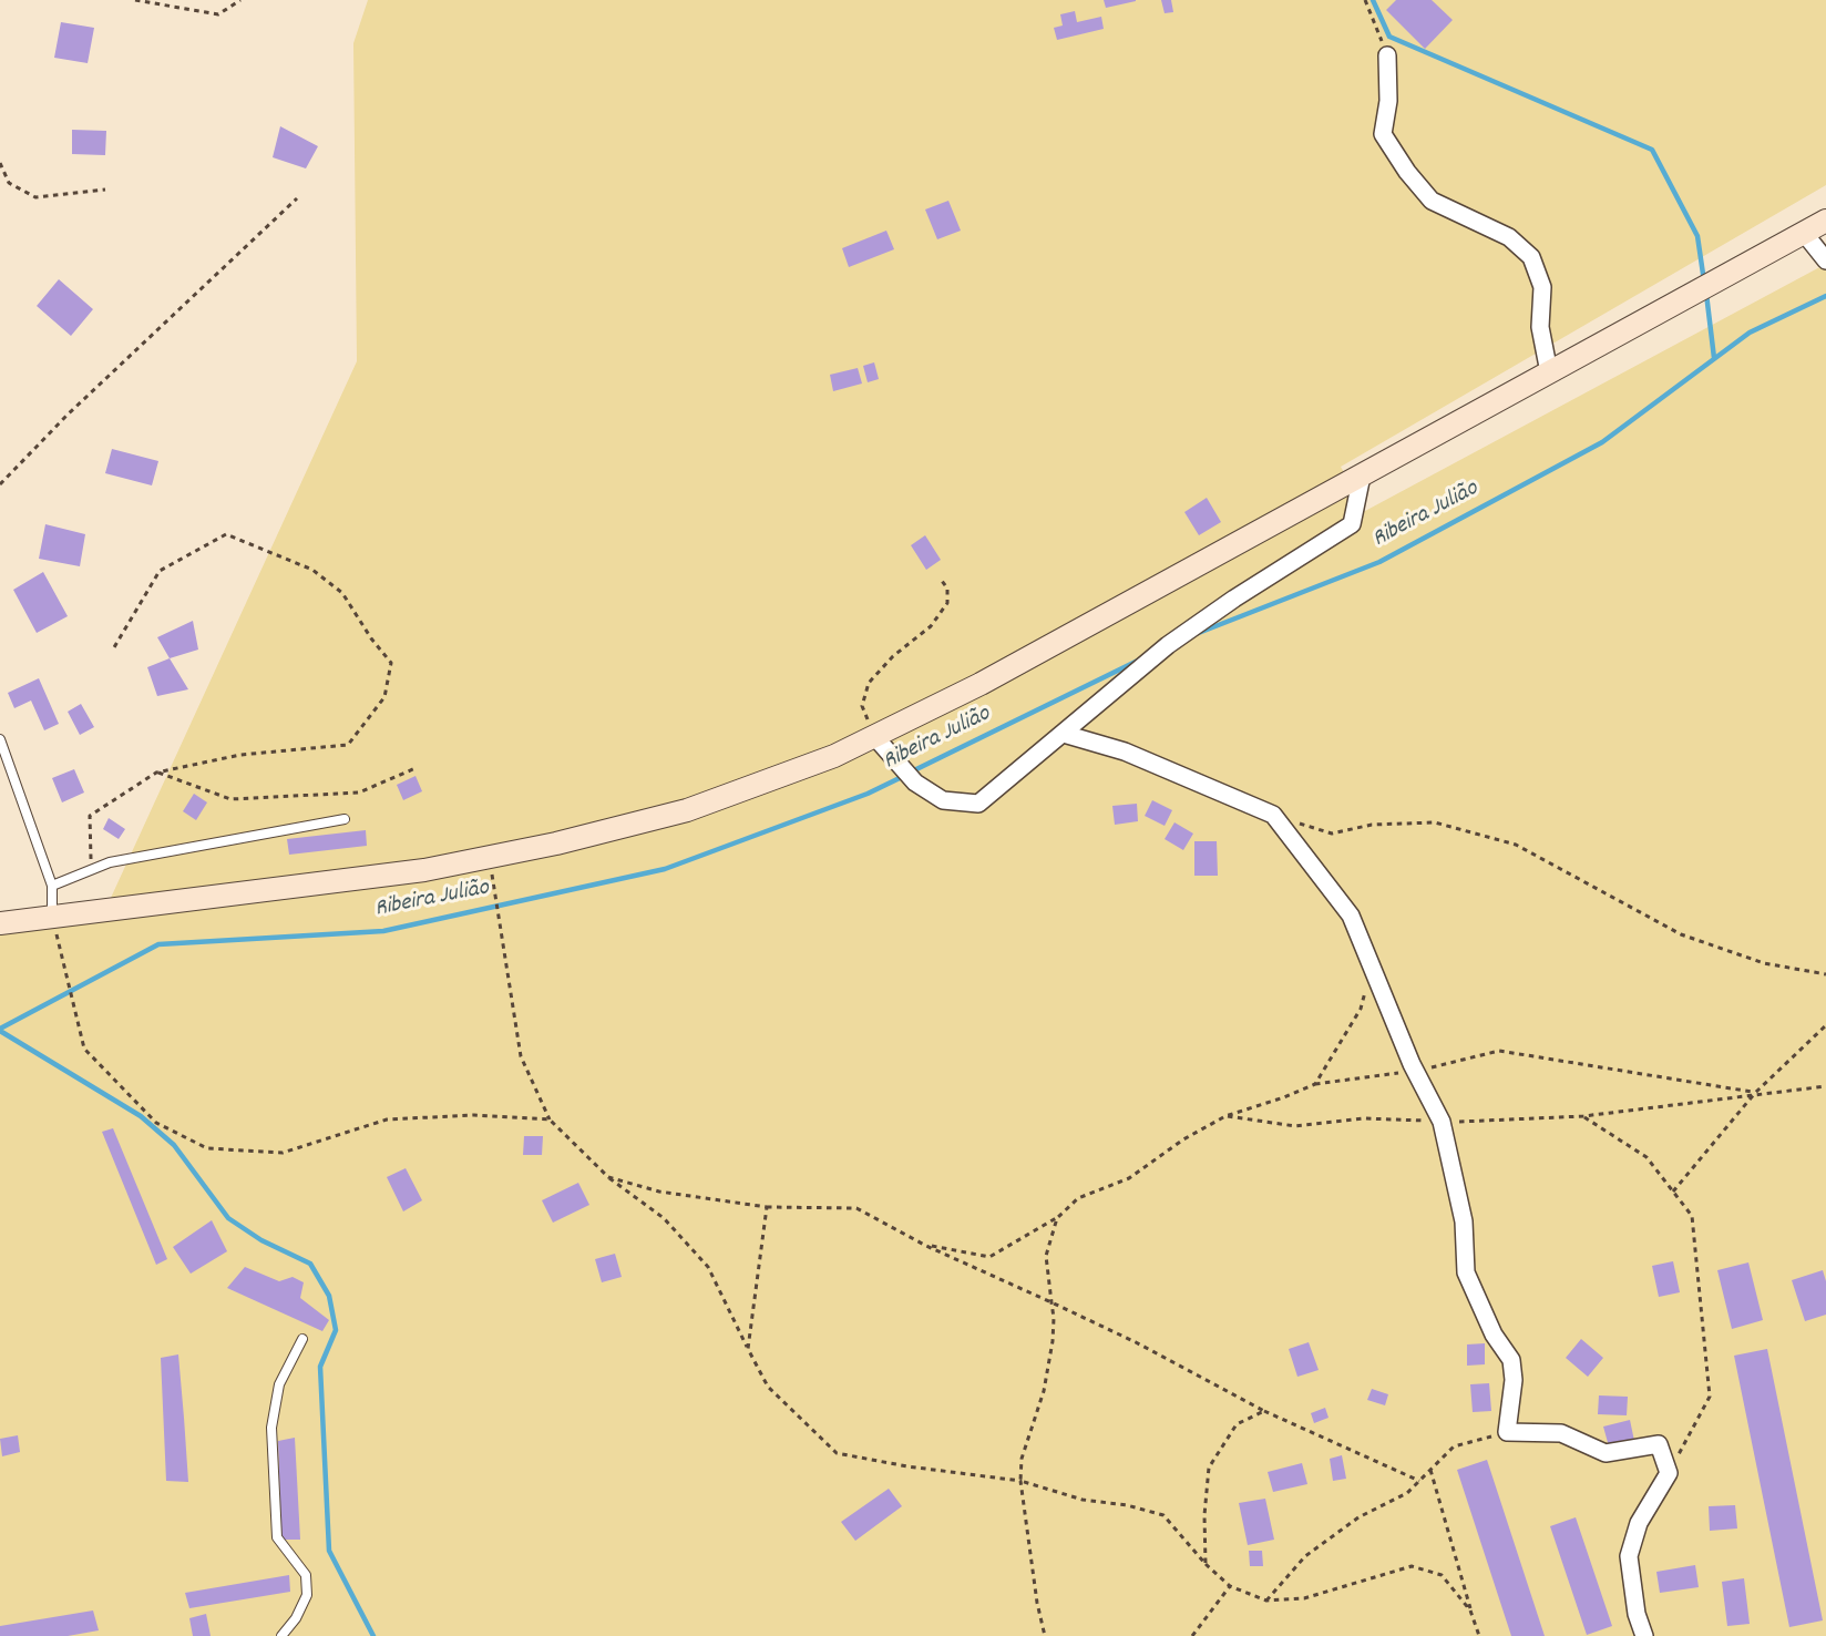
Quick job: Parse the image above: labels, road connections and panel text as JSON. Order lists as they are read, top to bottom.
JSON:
{
  "water": ["Ribeira Julião"]
}
